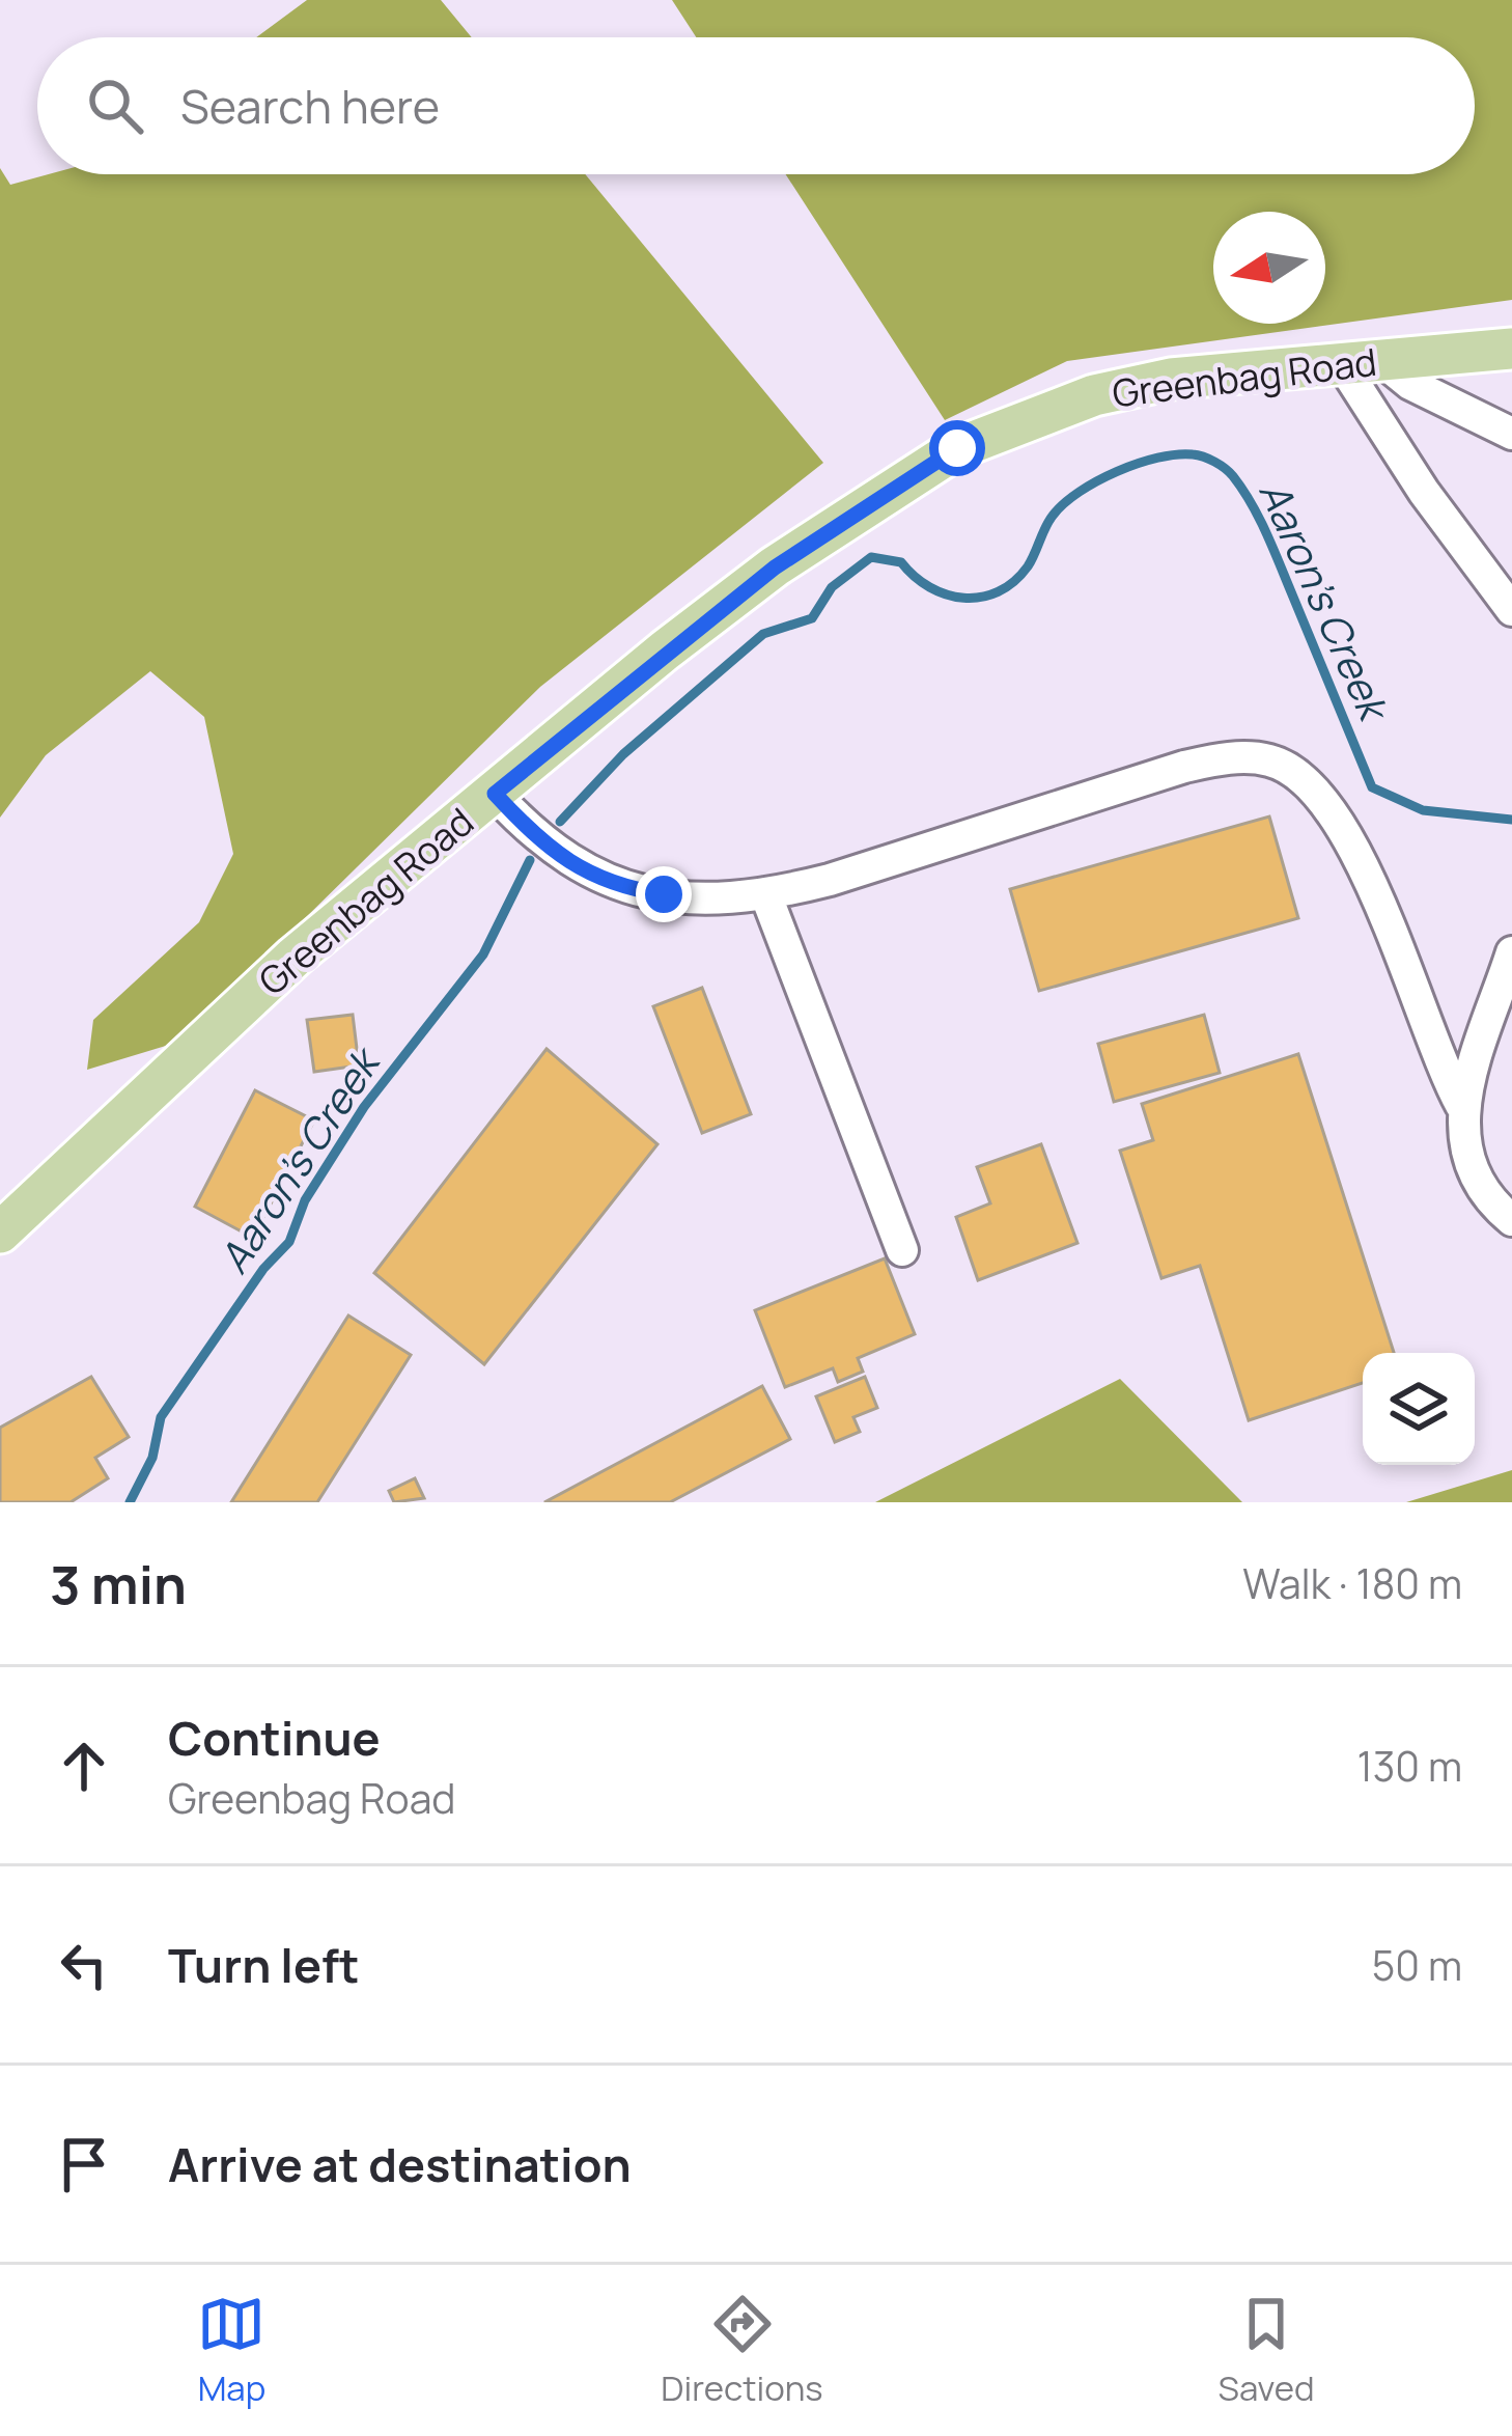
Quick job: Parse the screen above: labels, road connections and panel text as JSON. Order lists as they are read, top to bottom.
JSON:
{
  "streets": {
    "main road": ["Greenbag Road"]
  },
  "water": ["Aaron's Creek"],
  "north": "left",
  "page": {
    "search": "Search here",
    "heading": ["3 min", "Walk · 180 m"],
    "list": [
      ["Continue", "Greenbag Road", "130 m"],
      ["Turn left", "50 m"],
      "Arrive at destination"
    ],
    "nav": ["Map", "Directions", "Saved"]
  }
}
